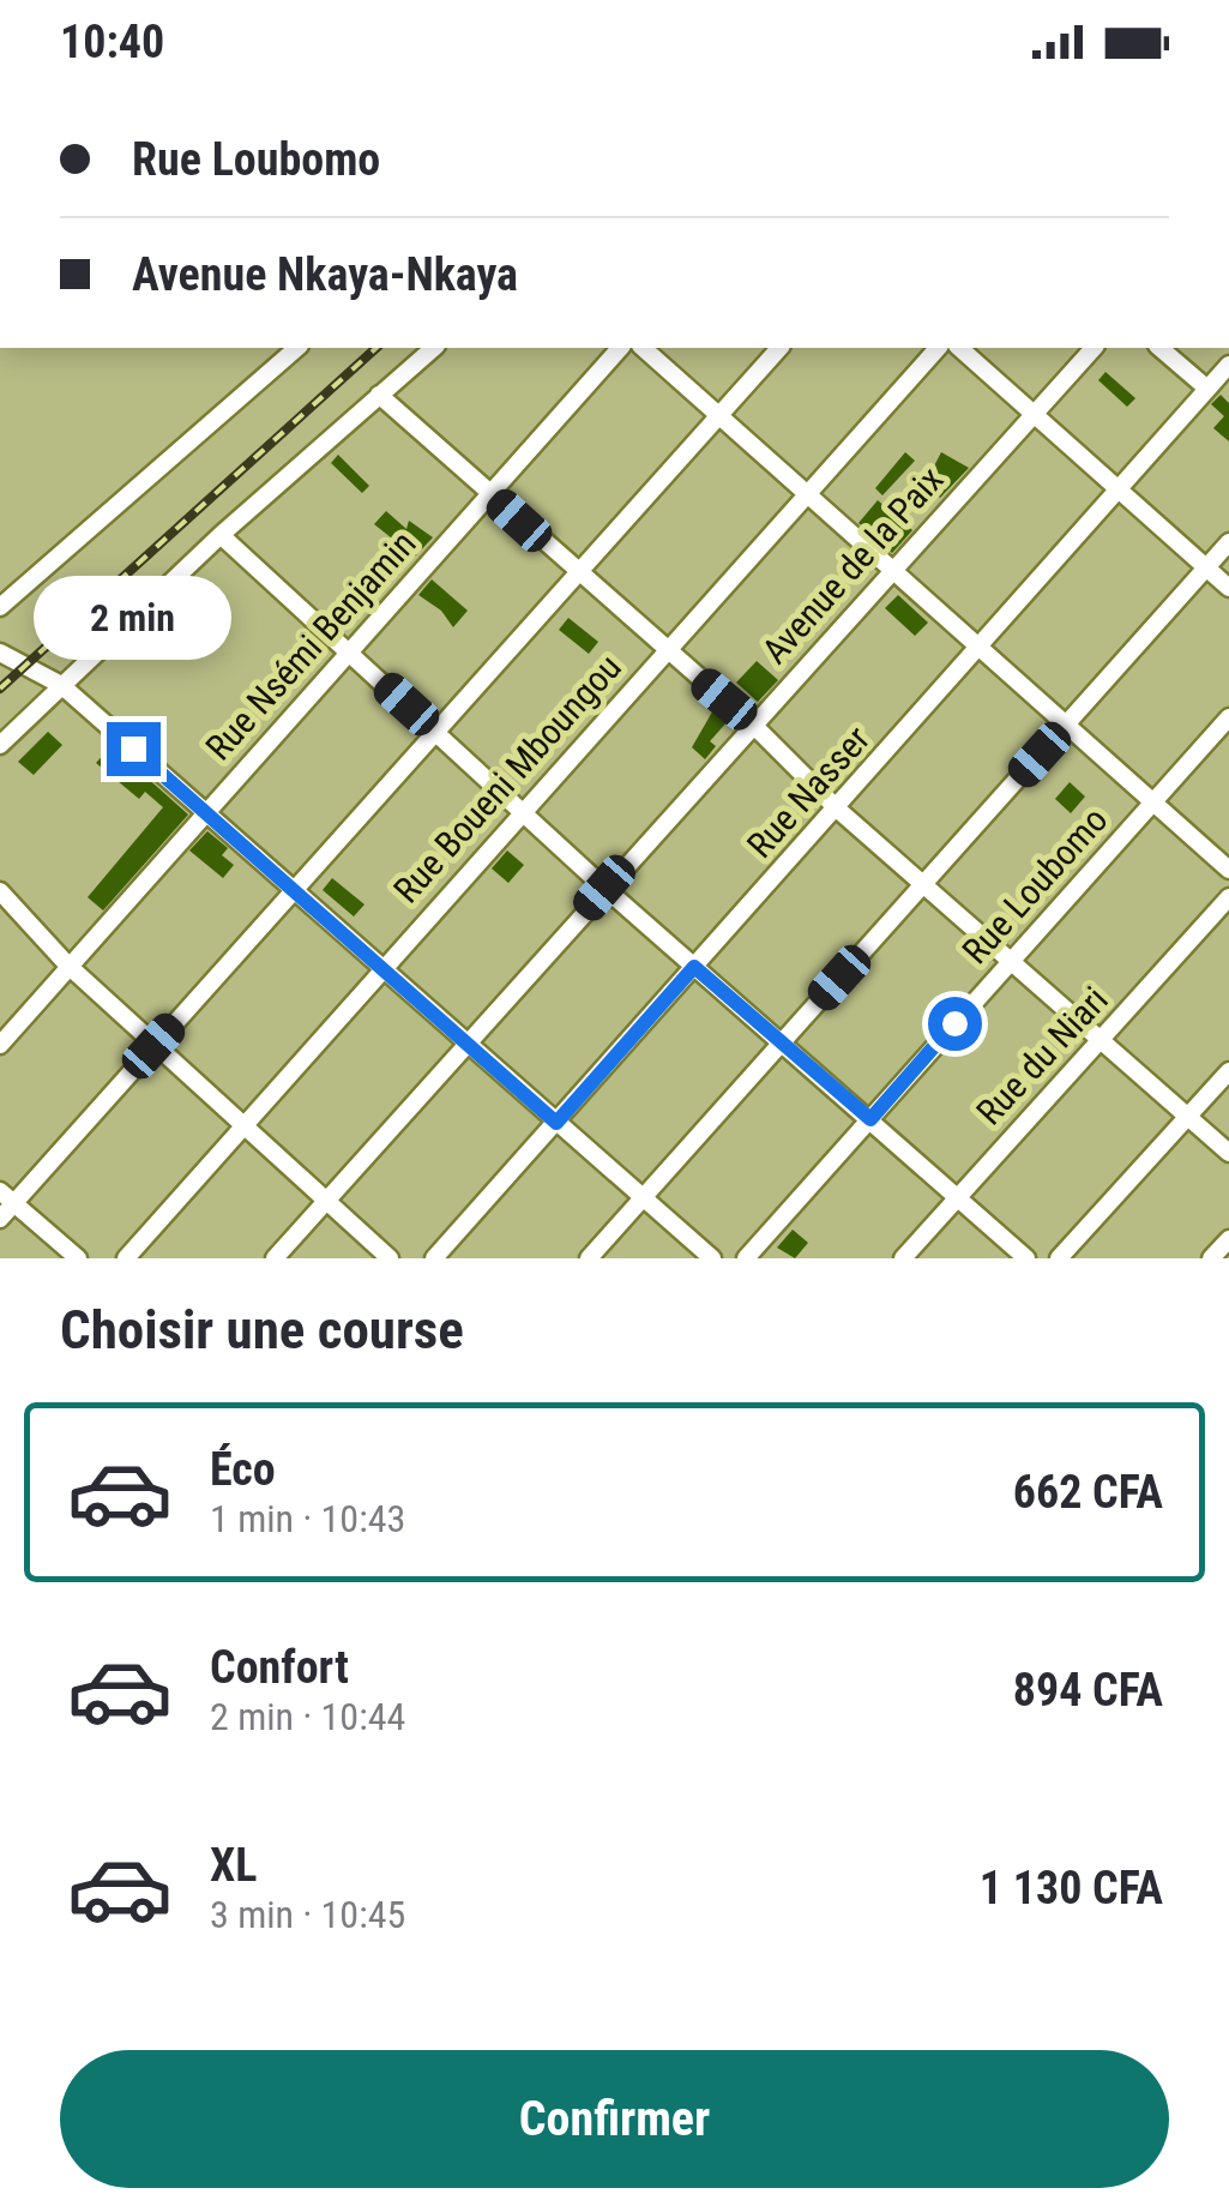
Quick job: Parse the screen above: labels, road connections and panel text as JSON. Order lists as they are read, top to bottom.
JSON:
{
  "streets": {
    "street": [
      "Avenue de la Paix",
      "Rue Nsémi Benjamin",
      "Rue Boueni Mboungou",
      "Rue Nasser",
      "Rue Loubomo",
      "Rue du Niari"
    ]
  },
  "page": {
    "status": "10:40",
    "banner": ["Rue Loubomo", "Avenue Nkaya-Nkaya"],
    "bubble": "2 min",
    "heading": "Choisir une course",
    "list": [
      {
        "name": "Éco",
        "note": "1 min · 10:43",
        "value": "662 CFA"
      },
      {
        "name": "Confort",
        "note": "2 min · 10:44",
        "value": "894 CFA"
      },
      {
        "name": "XL",
        "note": "3 min · 10:45",
        "value": "1 130 CFA"
      }
    ],
    "buttons": "Confirmer"
  }
}
